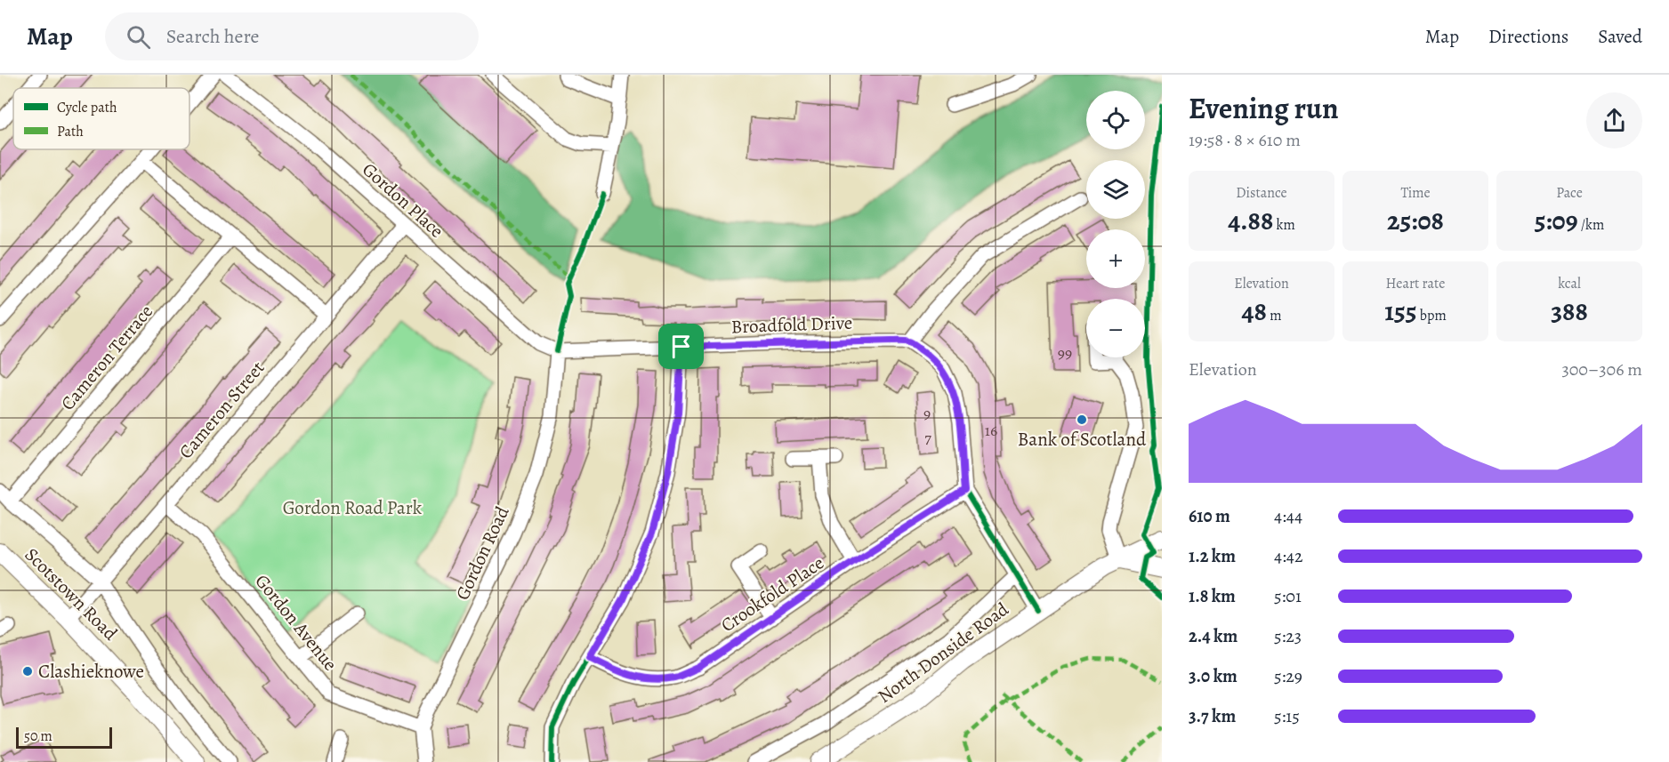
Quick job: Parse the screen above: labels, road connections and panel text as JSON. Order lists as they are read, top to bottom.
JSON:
{
  "streets": {
    "main road": ["Scotstown Road", "North Donside Road"],
    "street": [
      "Gordon Place",
      "Broadfold Drive",
      "Cameron Terrace",
      "Cameron Street",
      "Gordon Road",
      "Crookfold Place",
      "Gordon Avenue"
    ]
  },
  "crossings": [
    ["Gordon Place", "Broadfold Drive"],
    ["Gordon Place", "Cameron Street"],
    ["Gordon Place", "Gordon Road"],
    ["Broadfold Drive", "Gordon Road"],
    ["Cameron Street", "Scotstown Road"],
    ["Cameron Street", "Gordon Avenue"],
    ["Gordon Road", "Gordon Avenue"]
  ],
  "parks": ["Gordon Road Park"],
  "places": ["Bank of Scotland", "Clashieknowe"],
  "house_numbers": [
    "99",
    "9",
    "16",
    "7"
  ],
  "legend": ["Cycle path", "Path"],
  "scale_bar": "50 m",
  "page": {
    "header": "Map",
    "search": "Search here",
    "nav": ["Map", "Directions", "Saved"],
    "heading": ["Evening run", "19:58 · 8 × 610 m"],
    "map_buttons": ["+", "−"],
    "stats": [
      ["Distance", "4.88 km"],
      ["Time", "25:08"],
      ["Pace", "5:09 /km"],
      ["Elevation", "48 m"],
      ["Heart rate", "155 bpm"],
      ["kcal", "388"]
    ],
    "chart": ["Elevation", "300–306 m"],
    "list": [
      {
        "name": "610 m",
        "note": "4:44"
      },
      {
        "name": "1.2 km",
        "note": "4:42"
      },
      {
        "name": "1.8 km",
        "note": "5:01"
      },
      {
        "name": "2.4 km",
        "note": "5:23"
      },
      {
        "name": "3.0 km",
        "note": "5:29"
      },
      {
        "name": "3.7 km",
        "note": "5:15"
      }
    ],
    "scale": "50 m"
  }
}
